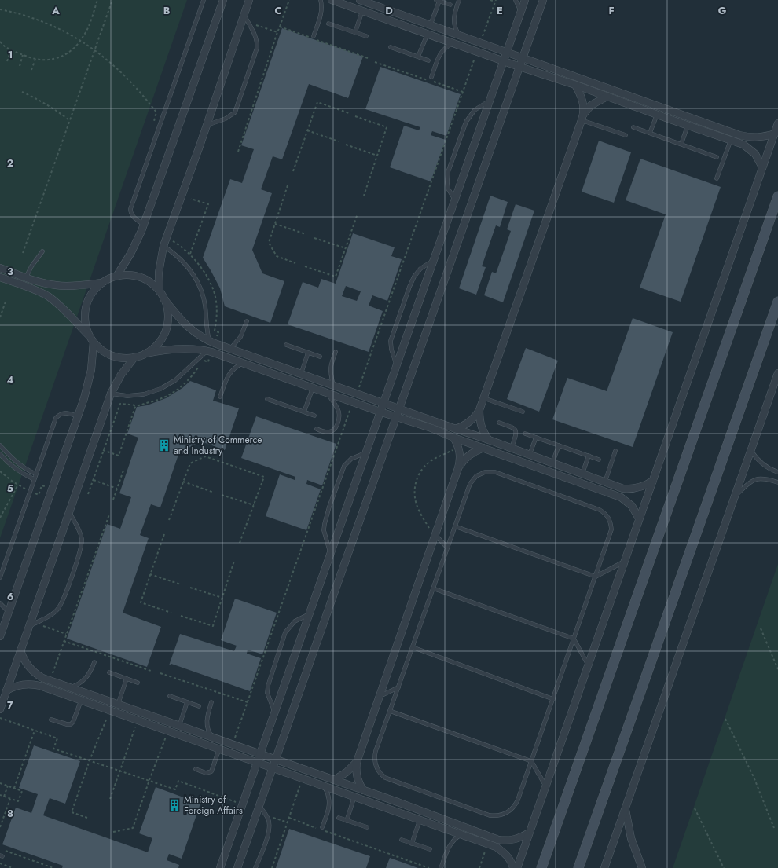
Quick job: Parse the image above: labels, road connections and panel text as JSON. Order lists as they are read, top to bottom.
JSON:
{
  "places": {
    "building": ["Ministry of Commerce and Industry", "Ministry of Foreign Affairs"]
  },
  "grid": {
    "columns": [
      "A",
      "B",
      "C",
      "D",
      "E",
      "F",
      "G"
    ],
    "rows": [
      "1",
      "2",
      "3",
      "4",
      "5",
      "6",
      "7",
      "8"
    ]
  }
}
